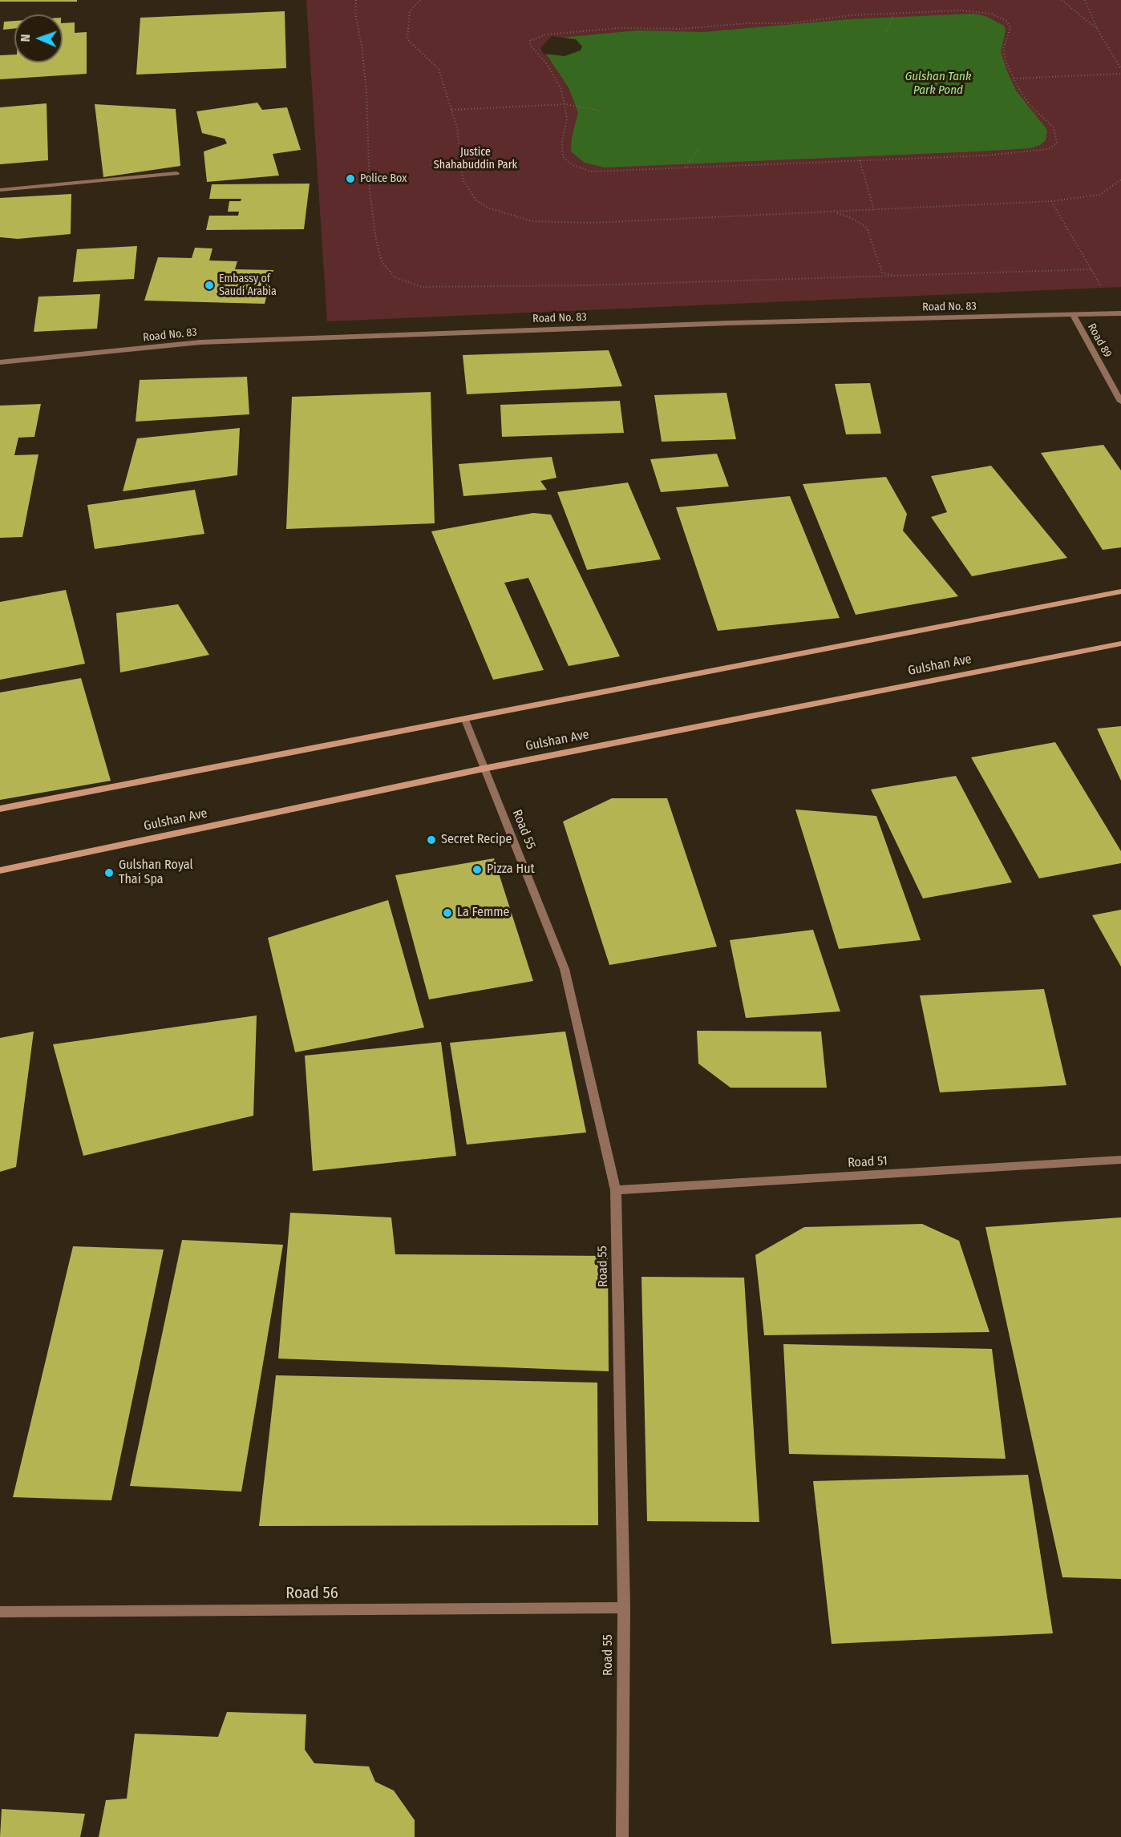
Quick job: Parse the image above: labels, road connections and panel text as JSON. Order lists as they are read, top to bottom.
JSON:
{
  "streets": {
    "street": [
      "Road No. 83",
      "Road 89",
      "Gulshan Ave",
      "Road 55",
      "Road 51",
      "Road 56"
    ]
  },
  "crossings": [
    ["Road No. 83", "Road 89"],
    ["Gulshan Ave", "Road 55"],
    ["Road 55", "Road 51"],
    ["Road 55", "Road 56"]
  ],
  "water": ["Gulshan Tank Park Pond"],
  "parks": ["Justice Shahabuddin Park"],
  "places": [
    "Police Box",
    "Embassy of Saudi Arabia",
    "Secret Recipe",
    "Pizza Hut",
    "Gulshan Royal Thai Spa",
    "La Femme"
  ],
  "north": "left"
}
